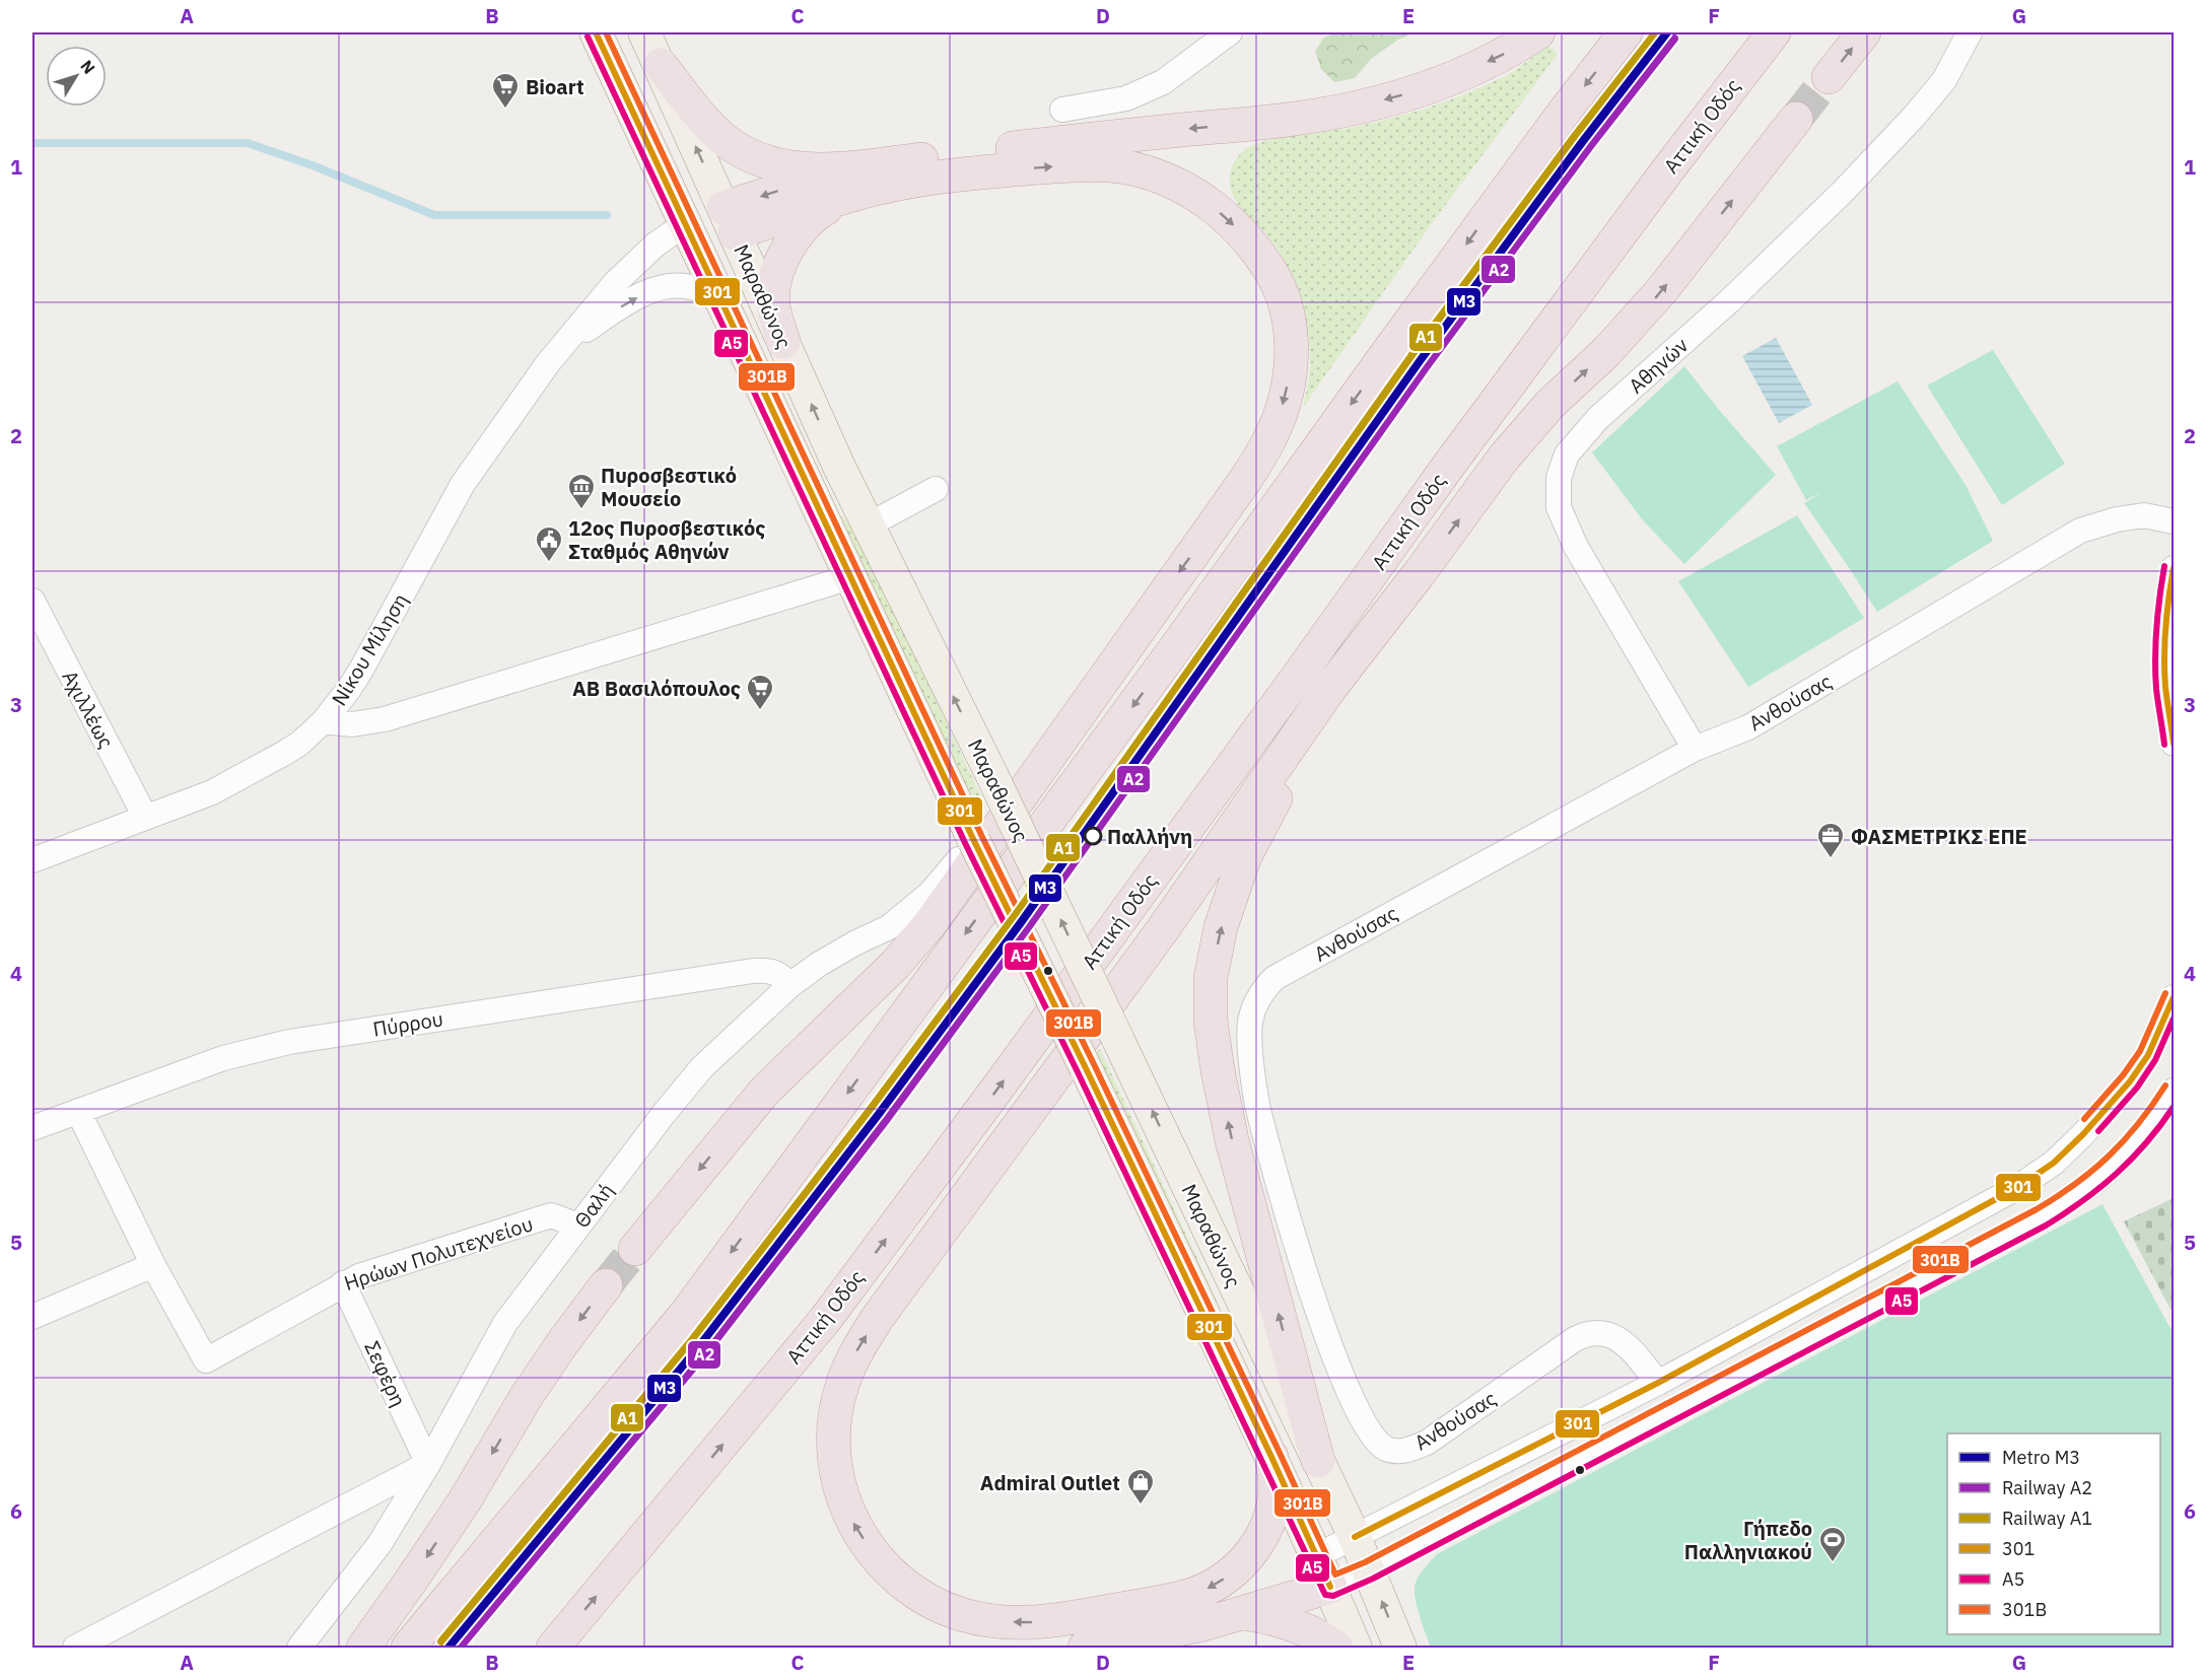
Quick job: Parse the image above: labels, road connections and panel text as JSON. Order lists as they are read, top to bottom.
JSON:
{
  "streets": {
    "highway": ["Αττική Οδός"],
    "main road": ["Μαραθώνος"],
    "street": [
      "Αθηνών",
      "Νίκου Μίληση",
      "Ανθούσας",
      "Αχιλλέως",
      "Πύρρου",
      "Θαλή",
      "Ηρώων Πολυτεχνείου",
      "Σεφέρη"
    ]
  },
  "crossings": [
    ["Μαραθώνος", "Νίκου Μίληση"],
    ["Μαραθώνος", "Θαλή"],
    ["Αθηνών", "Ανθούσας"],
    ["Νίκου Μίληση", "Αχιλλέως"],
    ["Πύρρου", "Θαλή"],
    ["Θαλή", "Ηρώων Πολυτεχνείου"],
    ["Θαλή", "Σεφέρη"],
    ["Ηρώων Πολυτεχνείου", "Σεφέρη"]
  ],
  "places": {
    "supermarket": ["Bioart", "ΑΒ Βασιλόπουλος"],
    "museum": ["Πυροσβεστικό Μουσείο"],
    "public building": ["12ος Πυροσβεστικός Σταθμός Αθηνών"],
    "other": ["Παλλήνη"],
    "office": ["ΦΑΣΜΕΤΡΙΚΣ ΕΠΕ"],
    "shop": ["Admiral Outlet"],
    "sports": ["Γήπεδο Παλληνιακού"]
  },
  "lines": [
    "metro line Μ3",
    "rail line A1",
    "transit line 301",
    "transit line 301B",
    "transit line A5",
    "rail line A2"
  ],
  "legend": [
    "Metro Μ3",
    "Railway A2",
    "Railway A1",
    "301",
    "A5",
    "301B"
  ],
  "north": "top right",
  "grid": {
    "columns": [
      "A",
      "B",
      "C",
      "D",
      "E",
      "F",
      "G"
    ],
    "rows": [
      "1",
      "2",
      "3",
      "4",
      "5",
      "6"
    ]
  }
}
